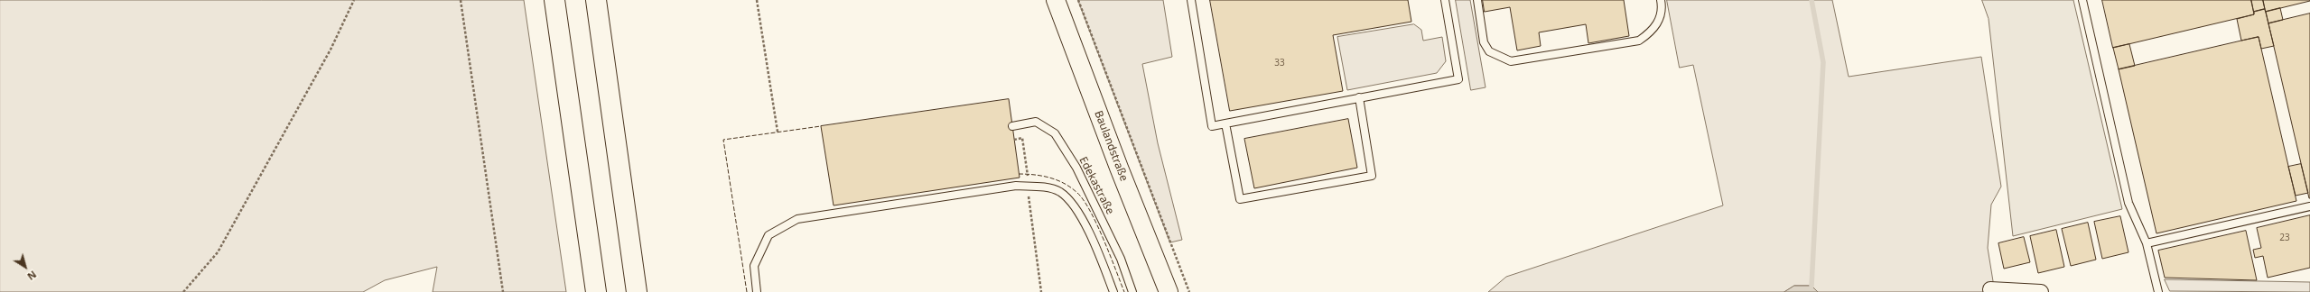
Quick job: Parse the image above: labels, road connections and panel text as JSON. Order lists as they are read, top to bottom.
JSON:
{
  "streets": {
    "street": ["Baulandstraße"],
    "lane": ["Edekastraße"]
  },
  "house_numbers": ["33", "23"],
  "north": "bottom right"
}
